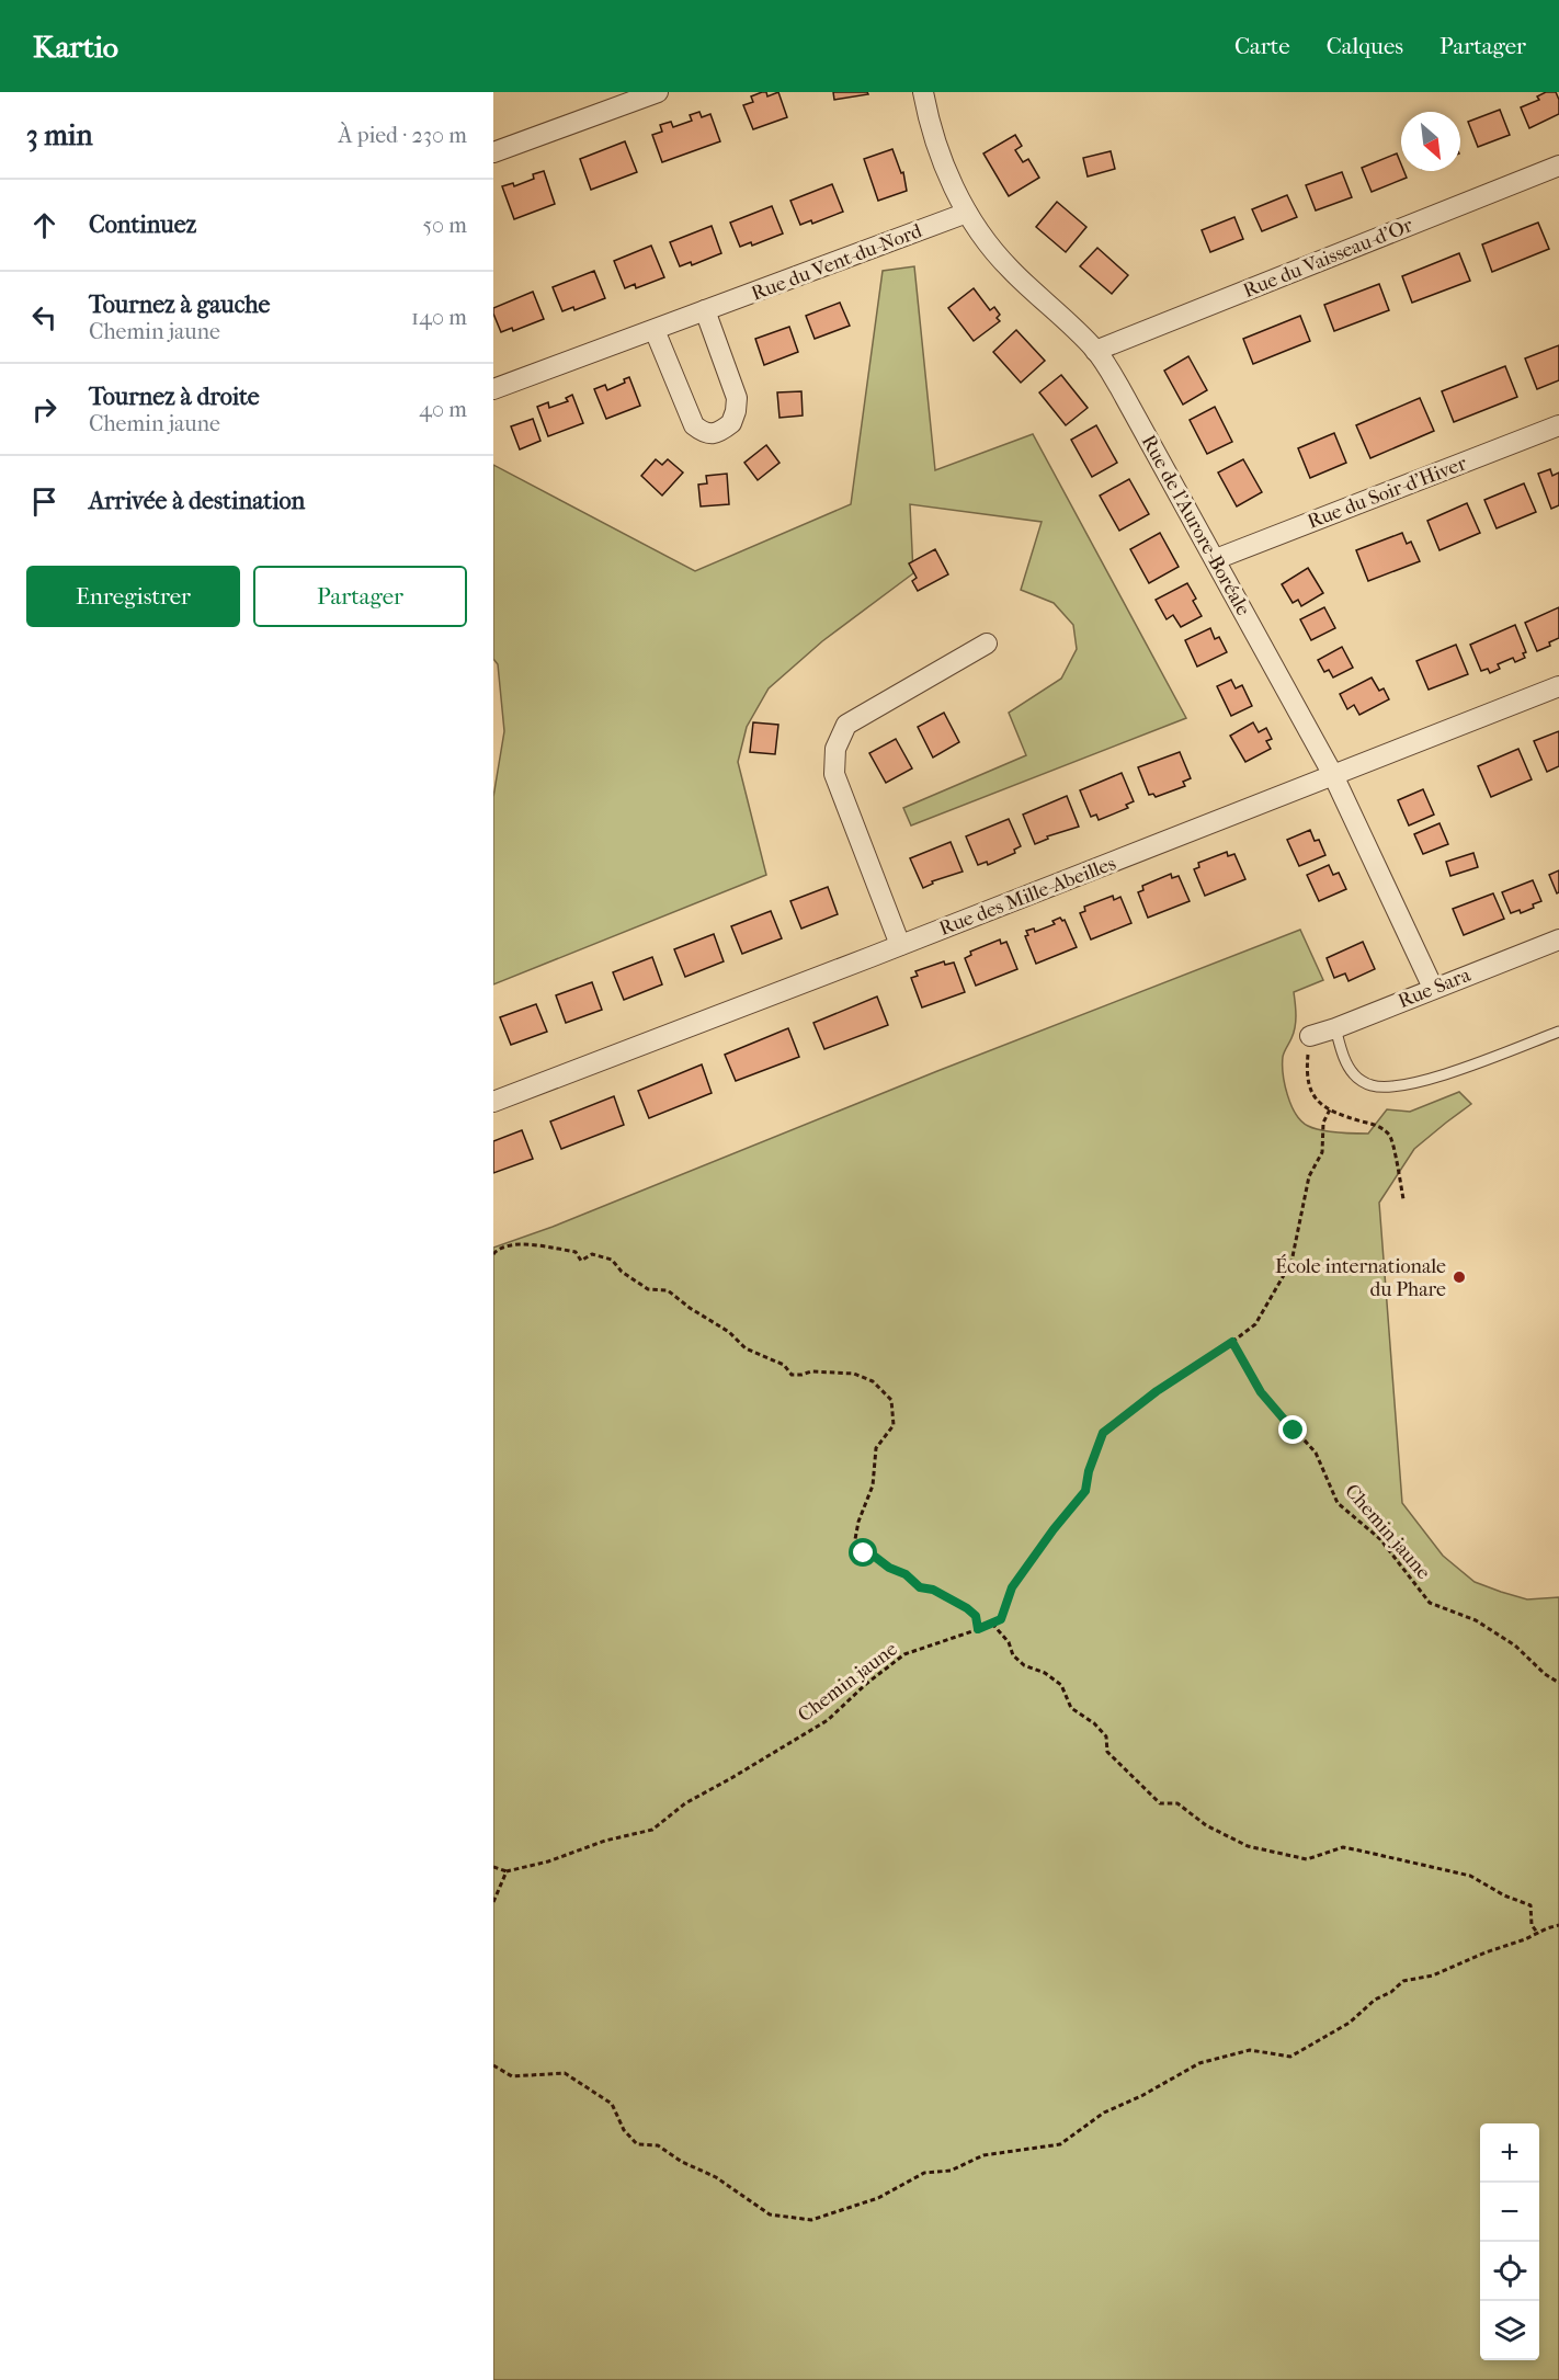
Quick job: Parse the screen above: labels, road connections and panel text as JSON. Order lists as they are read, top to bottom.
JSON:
{
  "streets": {
    "street": [
      "Rue du Vaisseau-d'Or",
      "Rue du Vent-du-Nord",
      "Rue du Soir-d'Hiver",
      "Rue de l'Aurore-Boréale",
      "Rue des Mille-Abeilles",
      "Rue Sara"
    ],
    "path": ["Chemin jaune"]
  },
  "crossings": [
    ["Rue du Vaisseau-d'Or", "Rue de l'Aurore-Boréale"],
    ["Rue du Vent-du-Nord", "Rue de l'Aurore-Boréale"],
    ["Rue du Soir-d'Hiver", "Rue de l'Aurore-Boréale"],
    ["Rue de l'Aurore-Boréale", "Rue des Mille-Abeilles"],
    ["Rue de l'Aurore-Boréale", "Rue Sara"]
  ],
  "places": ["École internationale du Phare"],
  "north": "bottom right",
  "page": {
    "header": "Kartio",
    "nav": ["Carte", "Calques", "Partager"],
    "heading": ["3 min", "À pied · 230 m"],
    "list": [
      ["Continuez", "50 m"],
      ["Tournez à gauche", "Chemin jaune", "140 m"],
      ["Tournez à droite", "Chemin jaune", "40 m"],
      "Arrivée à destination"
    ],
    "buttons": ["Enregistrer", "Partager"],
    "map_buttons": ["+", "−"]
  }
}
